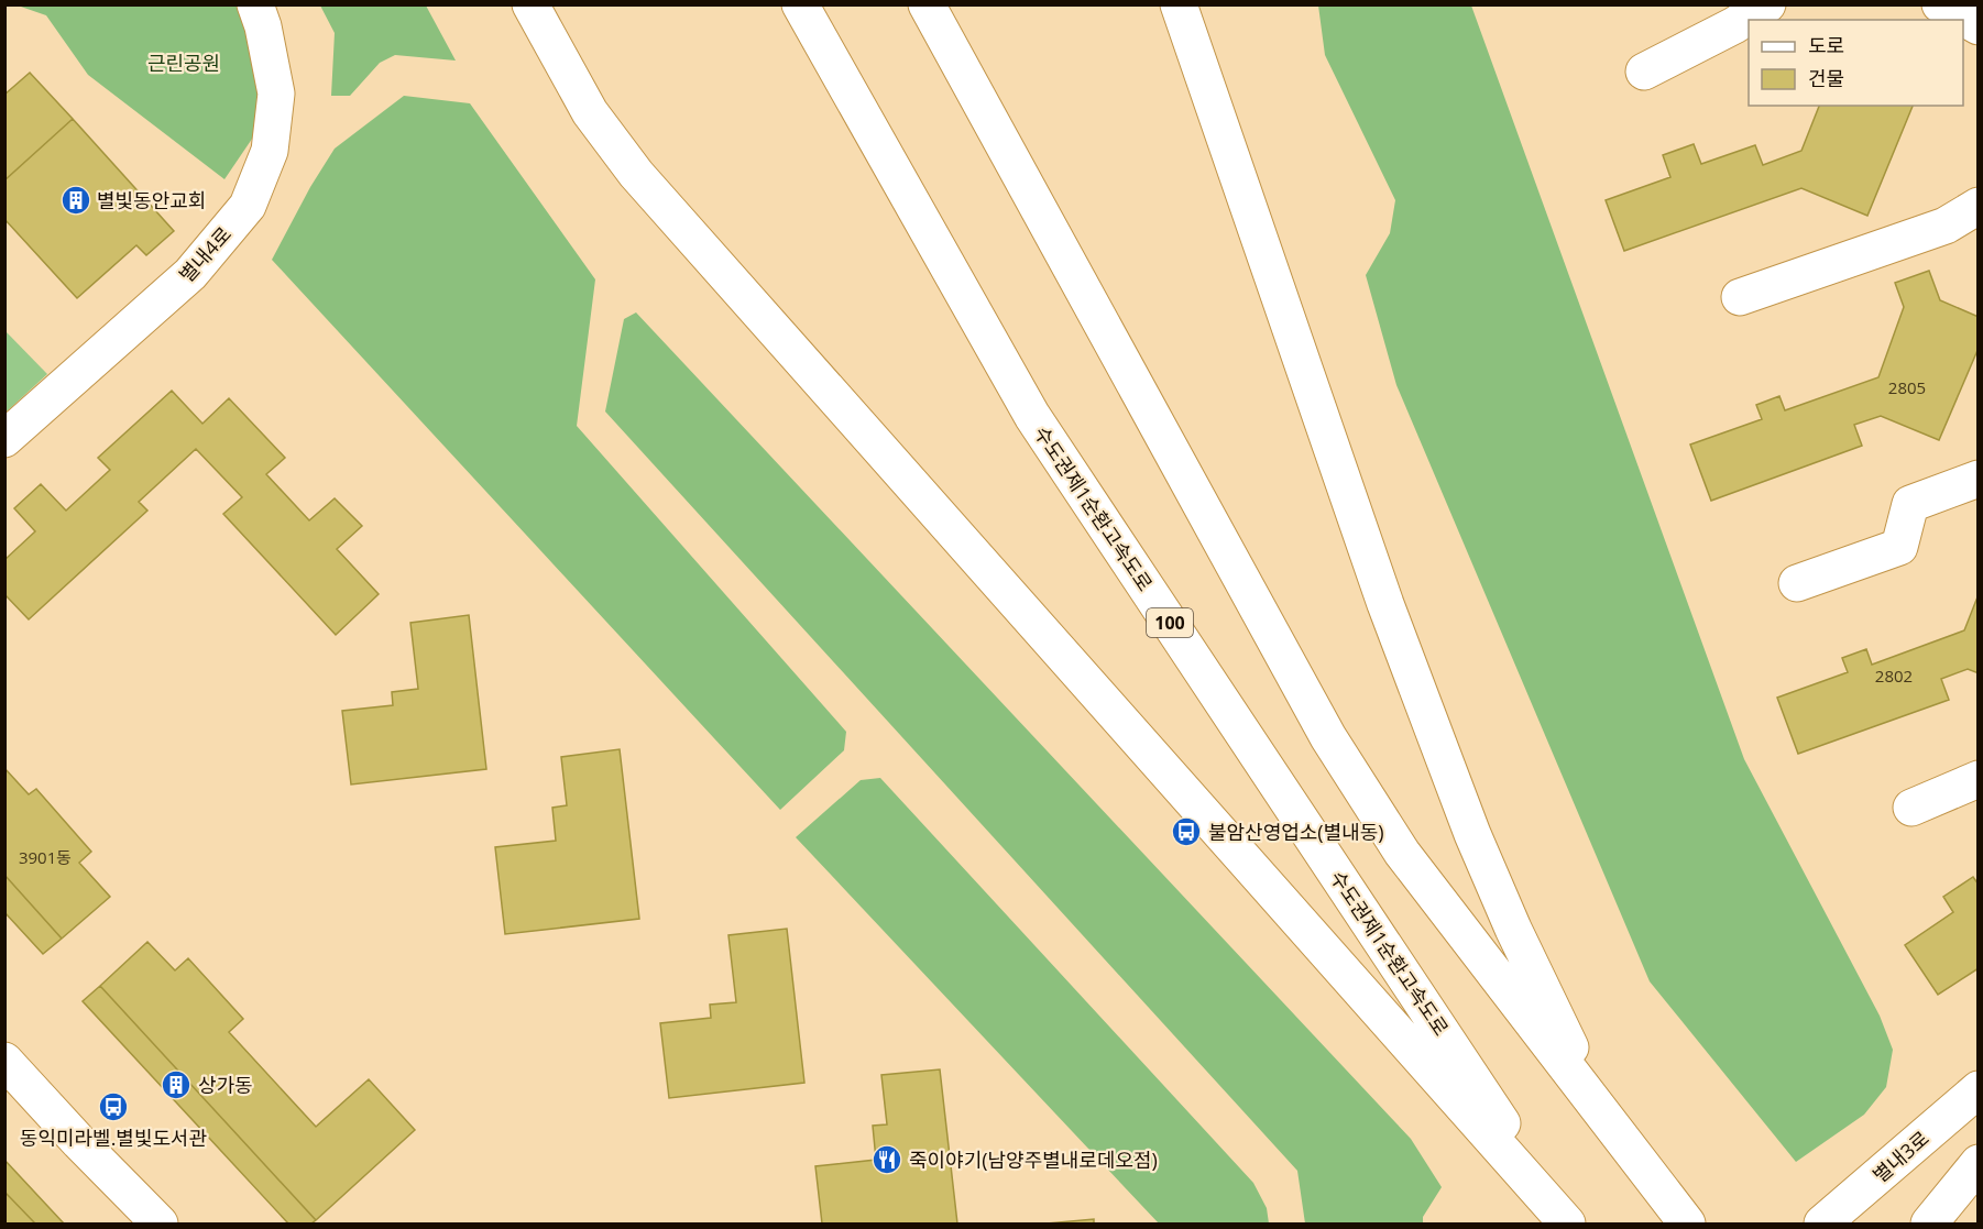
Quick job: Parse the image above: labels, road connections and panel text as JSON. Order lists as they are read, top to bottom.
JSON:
{
  "streets": {
    "main road": [
      "별내4로",
      "수도권제1순환고속도로",
      "100",
      "별내3로"
    ]
  },
  "parks": ["근린공원"],
  "places": {
    "building": ["별빛동안교회", "상가동"],
    "bus stop": ["불암산영업소(별내동)", "동익미라벨.별빛도서관"],
    "restaurant": ["죽이야기(남양주별내로데오점)"]
  },
  "house_numbers": ["2805", "2802", "3901동"],
  "legend": ["도로", "건물"]
}
